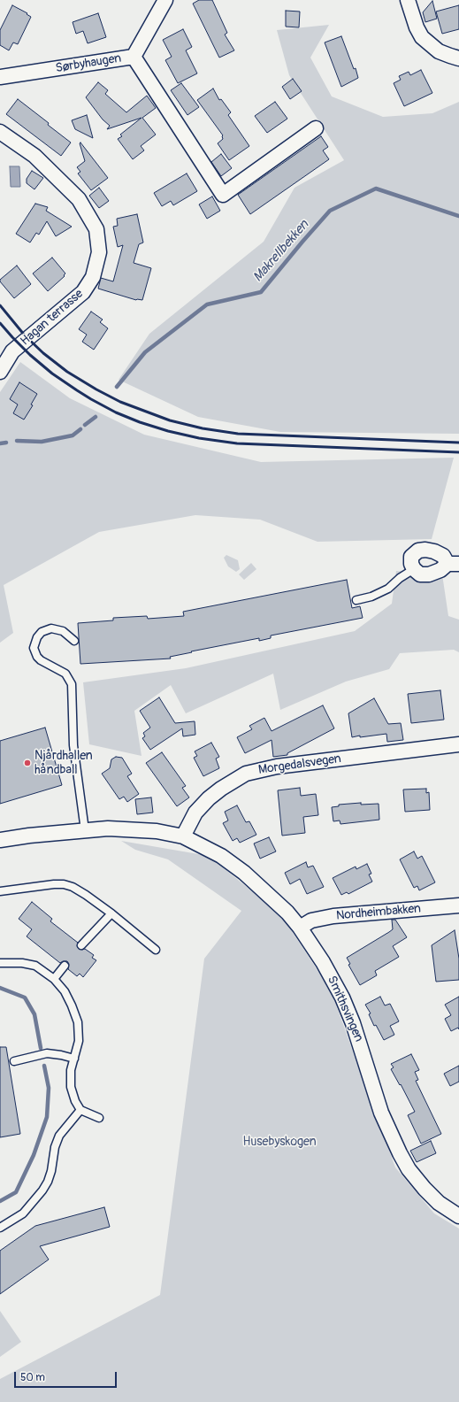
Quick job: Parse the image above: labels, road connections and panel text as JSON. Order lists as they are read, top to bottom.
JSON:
{
  "streets": {
    "street": [
      "Sørbyhaugen",
      "Hagan terrasse",
      "Morgedalsvegen",
      "Nordheimbakken",
      "Smithsvingen"
    ]
  },
  "crossings": [
    ["Morgedalsvegen", "Smithsvingen"],
    ["Nordheimbakken", "Smithsvingen"]
  ],
  "water": ["Makrellbekken"],
  "parks": ["Husebyskogen"],
  "places": ["Njårdhallen håndball"],
  "scale_bar": "50 m"
}
